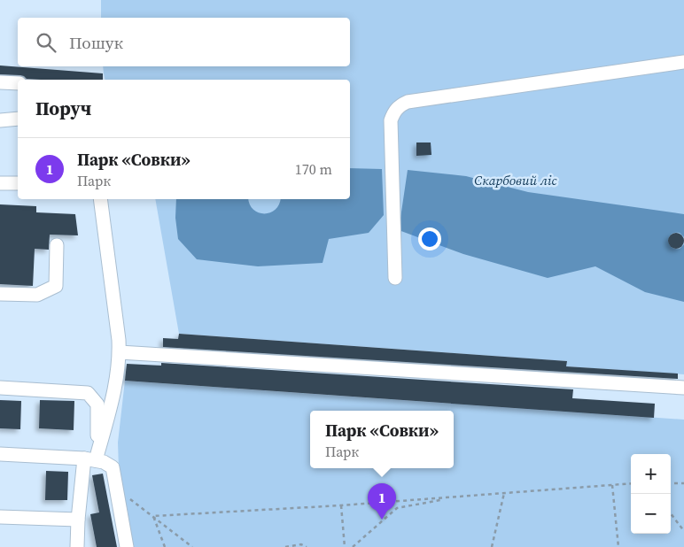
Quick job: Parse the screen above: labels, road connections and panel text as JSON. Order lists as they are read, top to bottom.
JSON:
{
  "parks": ["Скарбовий ліс"],
  "page": {
    "search": "Пошук",
    "heading": "Поруч",
    "list": [
      {
        "mark": "1",
        "name": "Парк «Совки»",
        "note": "Парк",
        "value": "170 m"
      }
    ],
    "popup": ["Парк «Совки»", "Парк"],
    "map_buttons": ["+", "−"],
    "pins": "1"
  }
}
